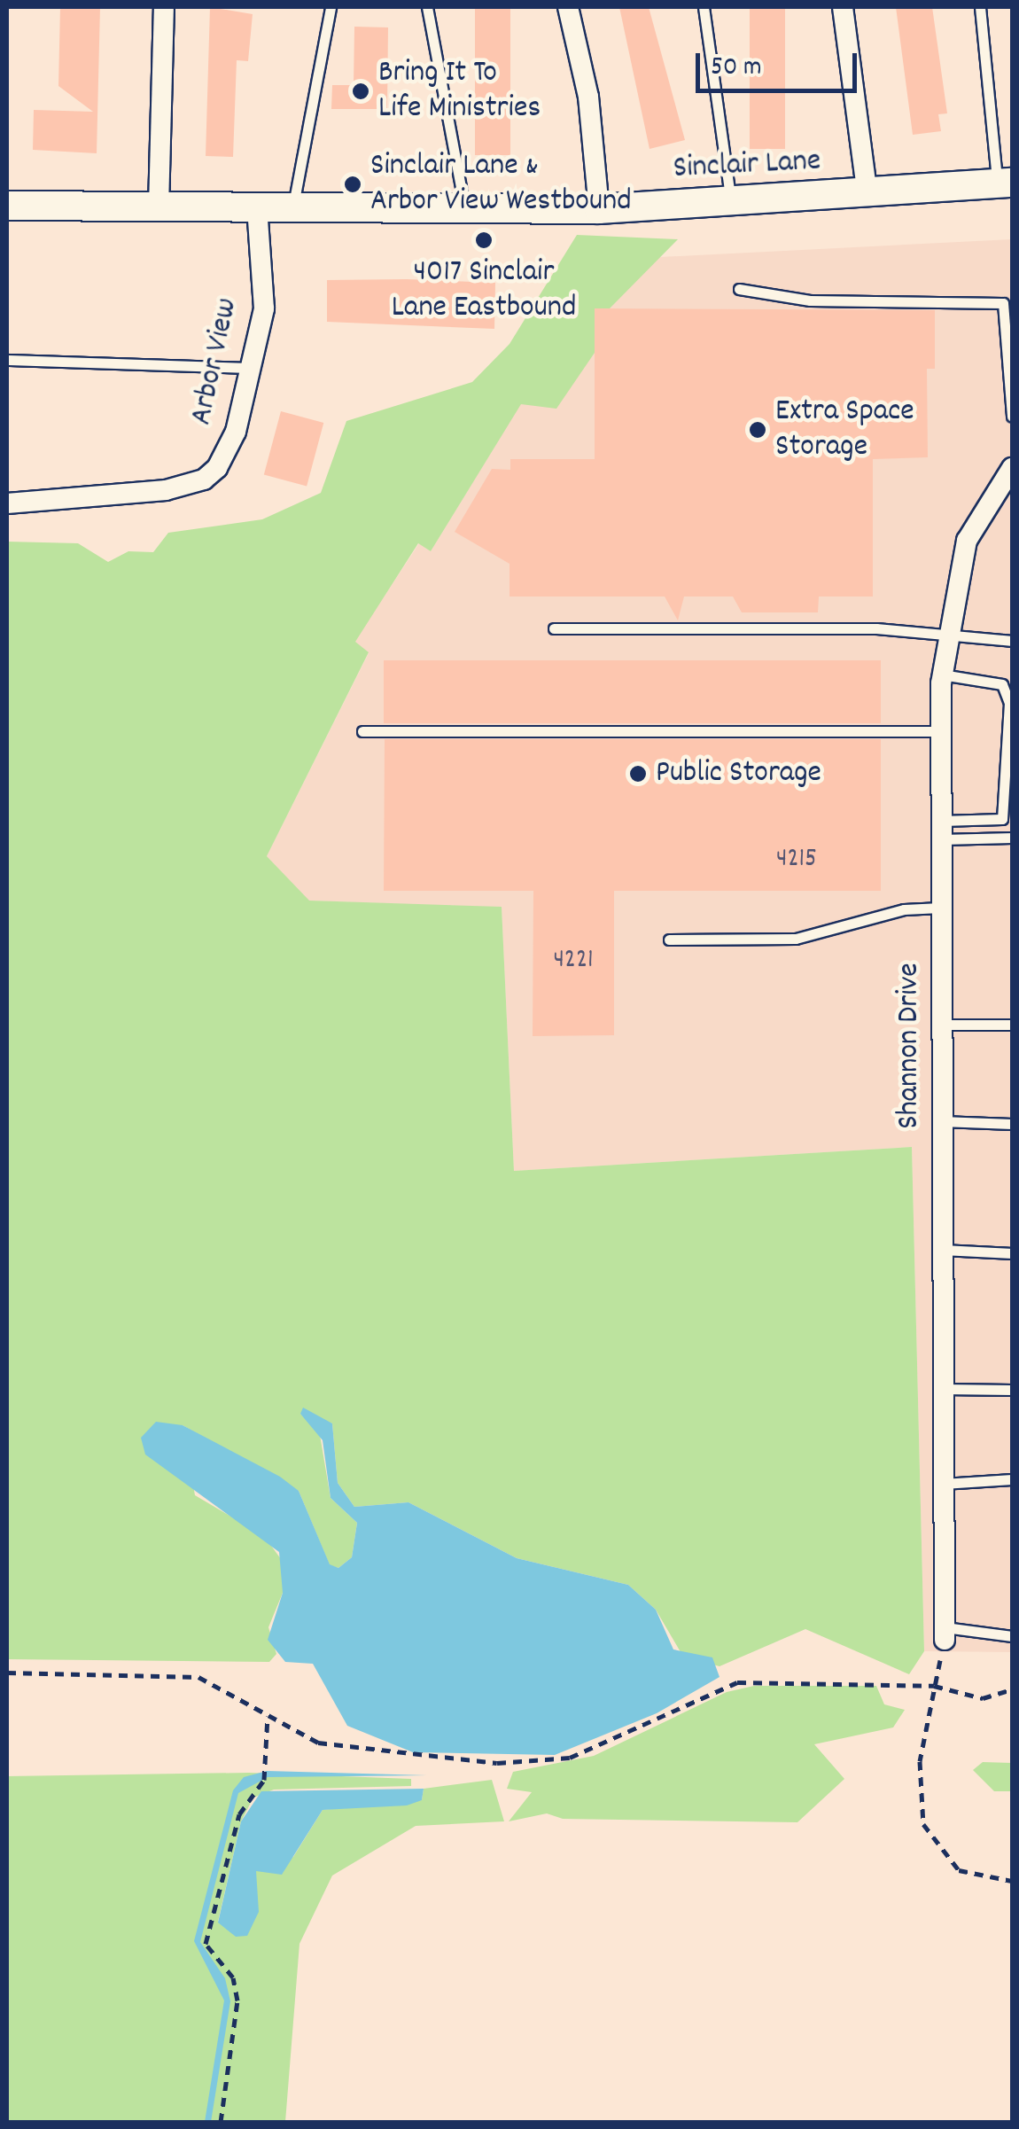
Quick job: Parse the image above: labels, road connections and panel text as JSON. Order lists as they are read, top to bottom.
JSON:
{
  "streets": {
    "main road": ["Sinclair Lane"],
    "street": ["Arbor View", "Shannon Drive"]
  },
  "crossings": [
    ["Sinclair Lane", "Arbor View"]
  ],
  "places": [
    "Bring It To Life Ministries",
    "Sinclair Lane & Arbor View Westbound",
    "4017 Sinclair Lane Eastbound",
    "Extra Space Storage",
    "Public Storage"
  ],
  "house_numbers": ["4215", "4221"],
  "scale_bar": "50 m"
}
